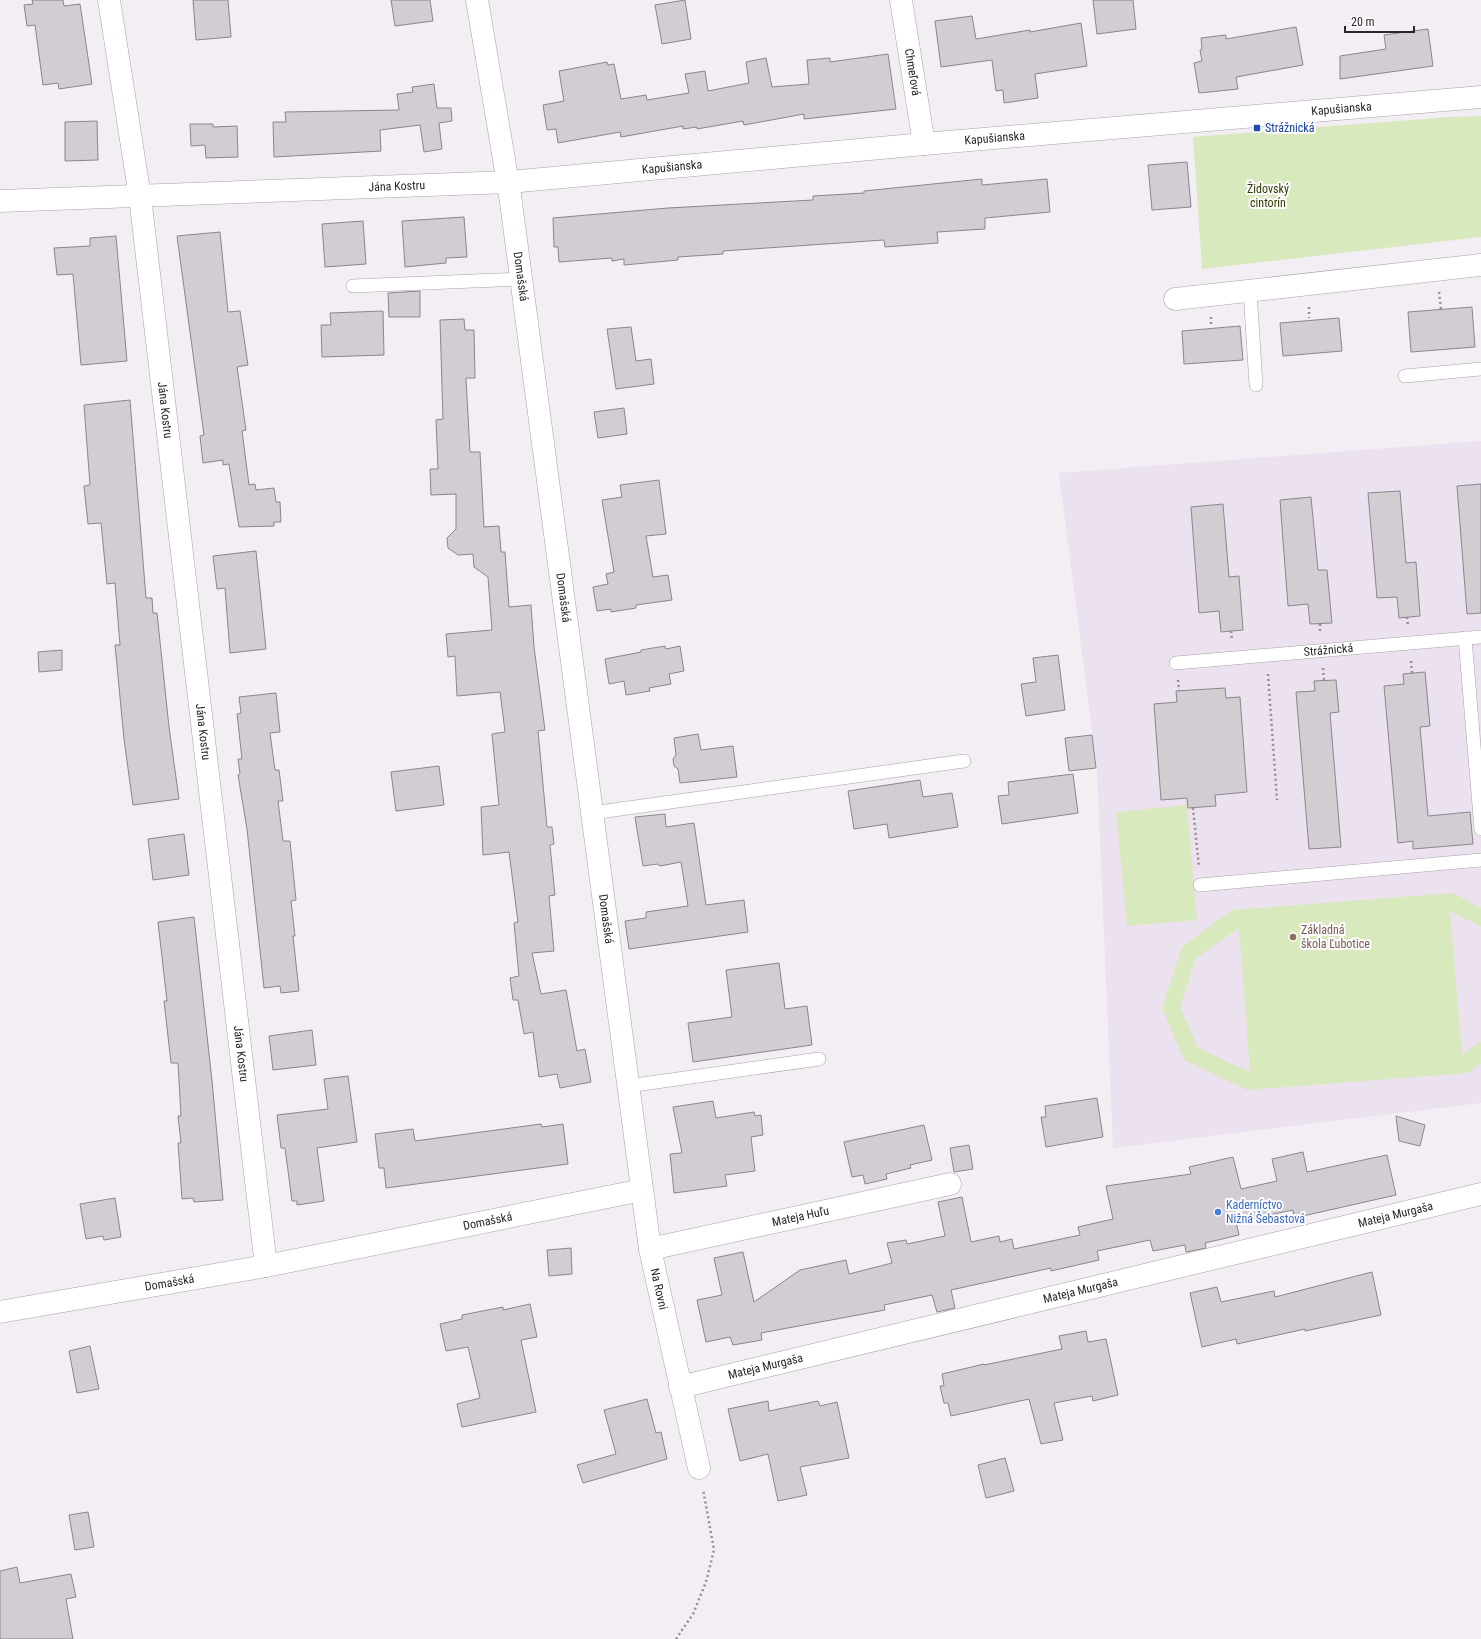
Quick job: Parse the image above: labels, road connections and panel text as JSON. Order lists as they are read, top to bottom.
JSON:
{
  "streets": {
    "street": [
      "Chmeľová",
      "Kapušianska",
      "Jána Kostru",
      "Domašská",
      "Mateja Murgaša",
      "Mateja Huľu",
      "Na Rovni"
    ],
    "lane": ["Strážnická"]
  },
  "crossings": [
    ["Chmeľová", "Kapušianska"],
    ["Kapušianska", "Jána Kostru"],
    ["Kapušianska", "Domašská"],
    ["Jána Kostru", "Domašská"],
    ["Domašská", "Na Rovni"],
    ["Mateja Murgaša", "Na Rovni"],
    ["Mateja Huľu", "Na Rovni"]
  ],
  "parks": ["Židovský cintorín"],
  "places": {
    "transit": ["Strážnická"],
    "other": ["Základná škola Ľubotice", "Kaderníctvo Nižná Šebastová"]
  },
  "scale_bar": "20 m"
}
